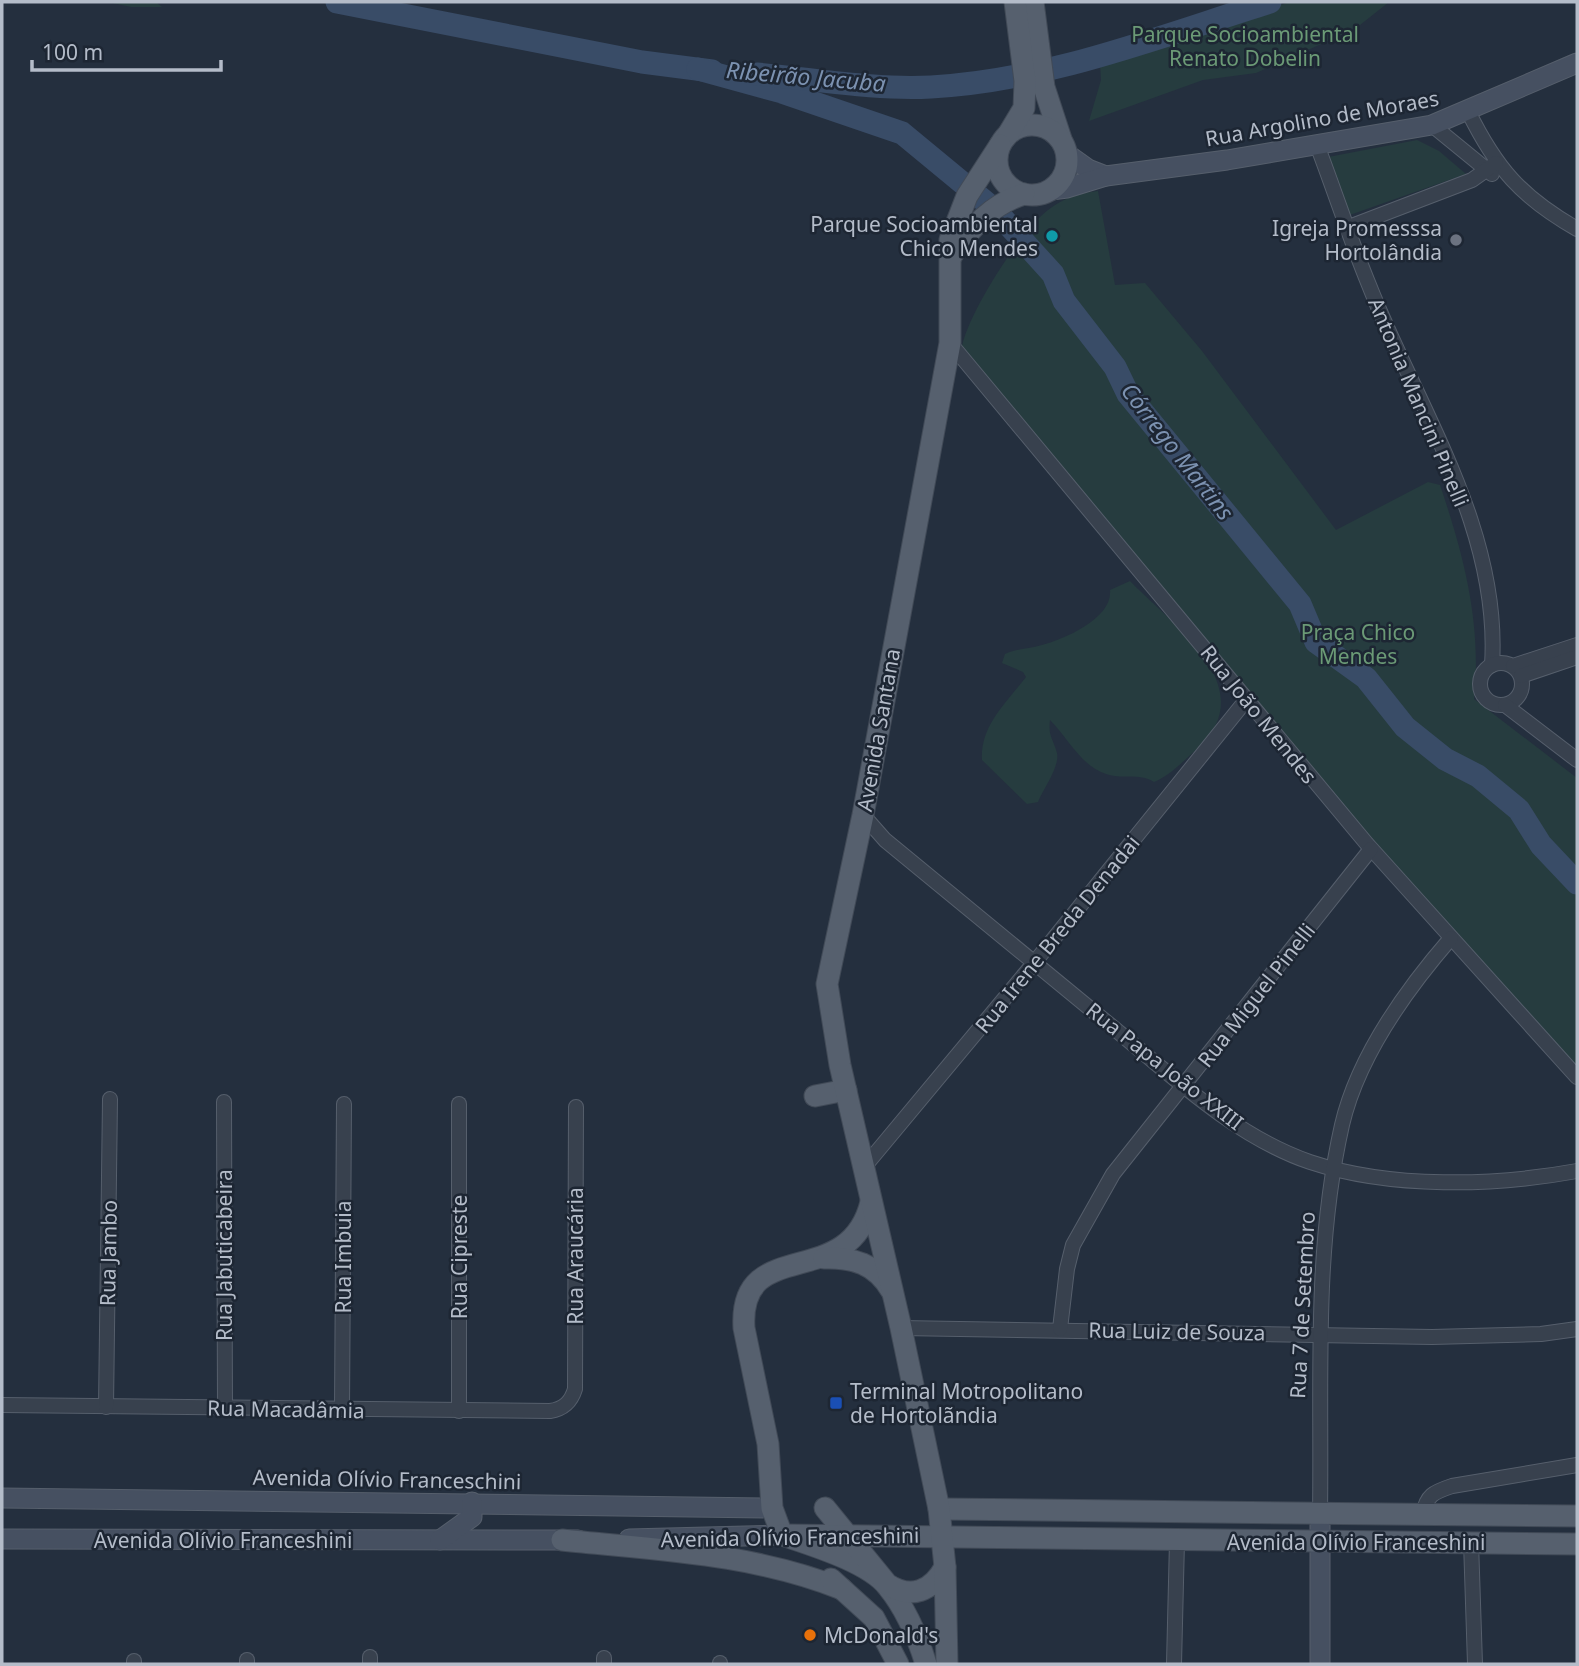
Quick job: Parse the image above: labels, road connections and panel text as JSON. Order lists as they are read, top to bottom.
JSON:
{
  "streets": {
    "main road": ["Avenida Santana", "Avenida Olívio Franceshini"],
    "street": [
      "Rua Argolino de Moraes",
      "Antonia Mancini Pinelli",
      "Rua João Mendes",
      "Rua Irene Breda Denadai",
      "Rua Miguel Pinelli",
      "Rua Papa João XXIII",
      "Rua Jambo",
      "Rua Jabuticabeira",
      "Rua Araucária",
      "Rua Imbuia",
      "Rua Cipreste",
      "Rua 7 de Setembro",
      "Rua Luiz de Souza",
      "Rua Macadâmia",
      "Avenida Olívio Franceschini"
    ]
  },
  "crossings": [
    ["Rua Argolino de Moraes", "Antonia Mancini Pinelli"],
    ["Rua Argolino de Moraes", "Avenida Santana"],
    ["Rua João Mendes", "Avenida Santana"],
    ["Rua João Mendes", "Rua Irene Breda Denadai"],
    ["Rua João Mendes", "Rua Miguel Pinelli"],
    ["Rua João Mendes", "Rua 7 de Setembro"],
    ["Avenida Santana", "Rua Irene Breda Denadai"],
    ["Avenida Santana", "Rua Papa João XXIII"],
    ["Avenida Santana", "Rua Luiz de Souza"],
    ["Avenida Santana", "Avenida Olívio Franceschini"],
    ["Avenida Santana", "Avenida Olívio Franceshini"],
    ["Rua Irene Breda Denadai", "Rua Papa João XXIII"],
    ["Rua Miguel Pinelli", "Rua Papa João XXIII"],
    ["Rua Miguel Pinelli", "Rua Luiz de Souza"],
    ["Rua Papa João XXIII", "Rua 7 de Setembro"],
    ["Rua Jambo", "Rua Macadâmia"],
    ["Rua Jabuticabeira", "Rua Macadâmia"],
    ["Rua Araucária", "Rua Macadâmia"],
    ["Rua Imbuia", "Rua Macadâmia"],
    ["Rua Cipreste", "Rua Macadâmia"],
    ["Rua 7 de Setembro", "Rua Luiz de Souza"],
    ["Rua 7 de Setembro", "Avenida Olívio Franceshini"]
  ],
  "water": ["Ribeirão Jacuba", "Córrego Martins"],
  "parks": ["Parque Socioambiental Renato Dobelin", "Praça Chico Mendes"],
  "places": {
    "other": ["Parque Socioambiental Chico Mendes", "Igreja Promesssa Hortolândia", "McDonald's"],
    "transit": ["Terminal Motropolitano de Hortolãndia"]
  },
  "scale_bar": "100 m"
}
